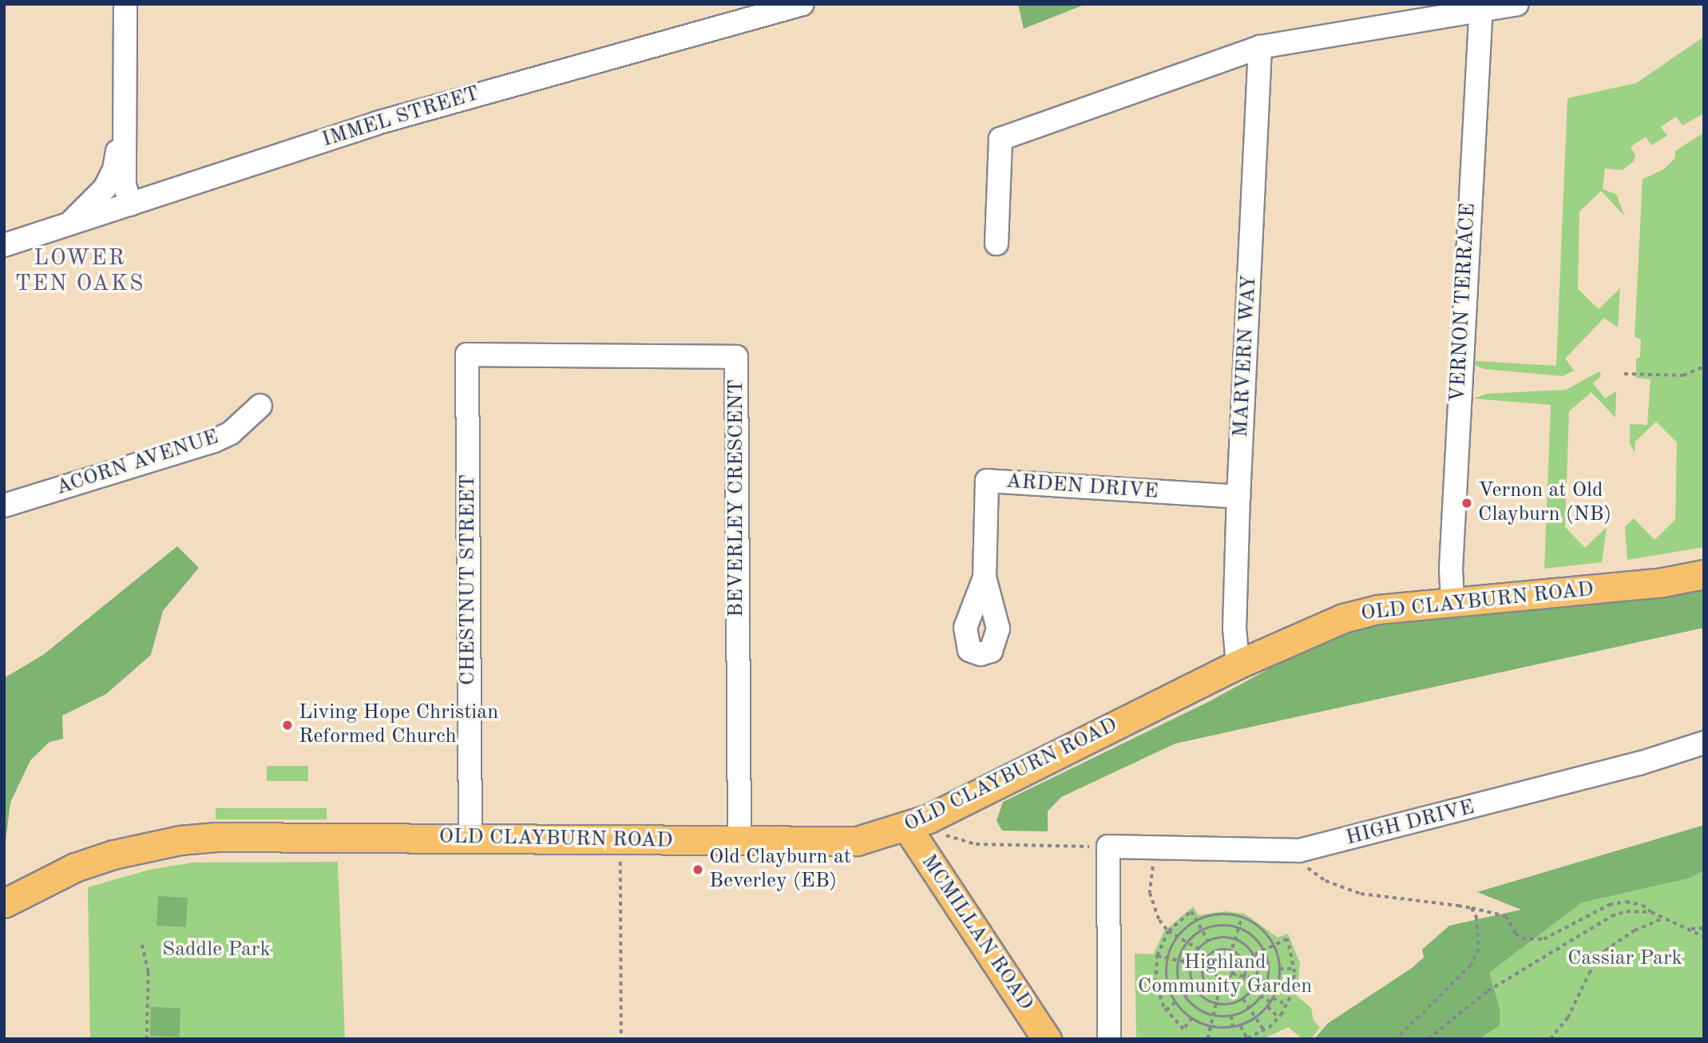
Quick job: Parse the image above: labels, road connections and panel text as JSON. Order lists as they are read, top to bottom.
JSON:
{
  "streets": {
    "main road": ["OLD CLAYBURN ROAD", "MCMILLAN ROAD"],
    "street": [
      "IMMEL STREET",
      "VERNON TERRACE",
      "MARVERN WAY",
      "ACORN AVENUE",
      "ARDEN DRIVE",
      "BEVERLEY CRESCENT",
      "CHESTNUT STREET",
      "HIGH DRIVE"
    ]
  },
  "crossings": [
    ["VERNON TERRACE", "OLD CLAYBURN ROAD"],
    ["MARVERN WAY", "ARDEN DRIVE"],
    ["MARVERN WAY", "OLD CLAYBURN ROAD"],
    ["BEVERLEY CRESCENT", "CHESTNUT STREET"],
    ["BEVERLEY CRESCENT", "OLD CLAYBURN ROAD"],
    ["CHESTNUT STREET", "OLD CLAYBURN ROAD"],
    ["OLD CLAYBURN ROAD", "MCMILLAN ROAD"]
  ],
  "districts": ["LOWER TEN OAKS"],
  "parks": ["Saddle Park", "Cassiar Park", "Highland Community Garden"],
  "places": ["Vernon at Old Clayburn (NB)", "Living Hope Christian Reformed Church", "Old Clayburn at Beverley (EB)"]
}
